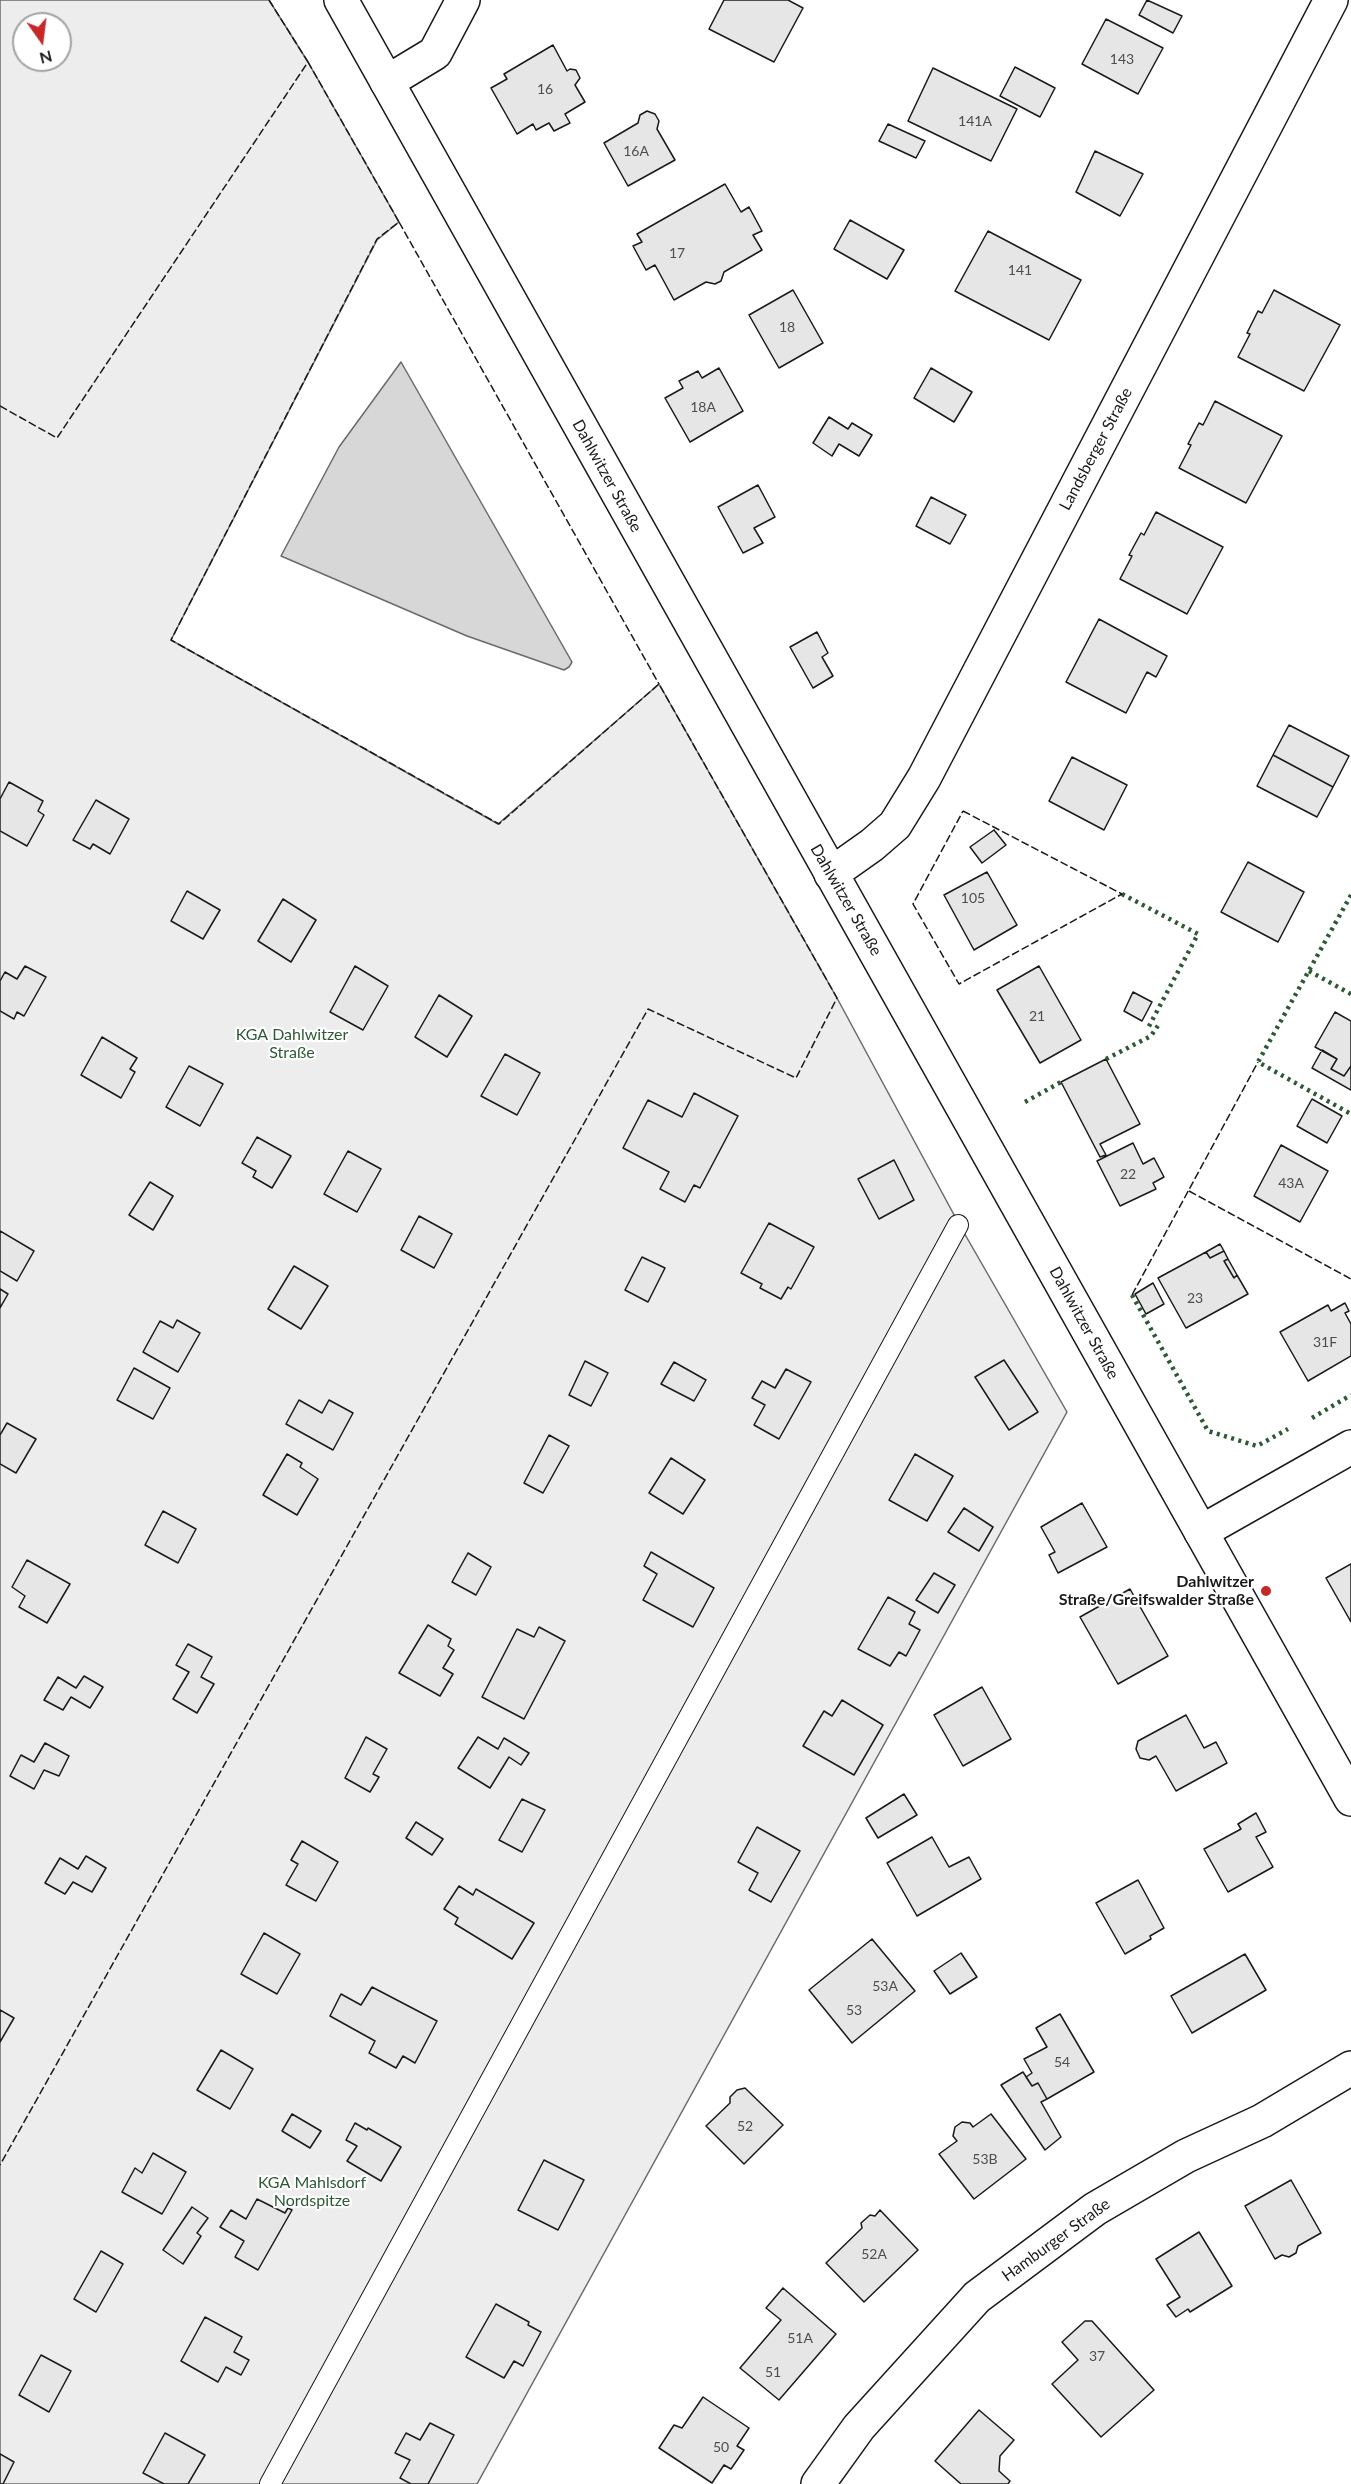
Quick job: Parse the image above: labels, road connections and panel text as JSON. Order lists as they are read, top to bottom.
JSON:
{
  "streets": {
    "main road": ["Landsberger Straße", "Dahlwitzer Straße", "Hamburger Straße"]
  },
  "crossings": [
    ["Landsberger Straße", "Dahlwitzer Straße"]
  ],
  "parks": ["KGA Dahlwitzer Straße", "KGA Mahlsdorf Nordspitze"],
  "places": ["Dahlwitzer Straße/Greifswalder Straße"],
  "house_numbers": [
    "143",
    "16",
    "141A",
    "16A",
    "17",
    "141",
    "18",
    "18A",
    "105",
    "21",
    "22",
    "43A",
    "23",
    "31F",
    "53A",
    "53",
    "54",
    "52",
    "53B",
    "52A",
    "51A",
    "37",
    "51",
    "50"
  ],
  "north": "bottom"
}
